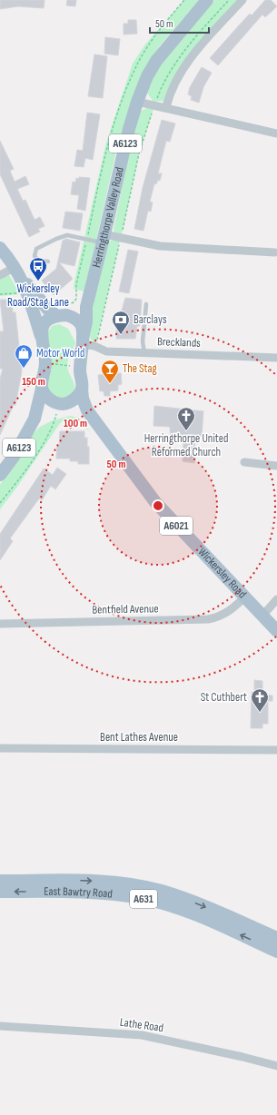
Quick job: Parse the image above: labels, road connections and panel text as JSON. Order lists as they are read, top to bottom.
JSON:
{
  "streets": {
    "main road": [
      "A6123",
      "Herringthorpe Valley Road",
      "A6021",
      "Wickersley Road",
      "East Bawtry Road",
      "A631"
    ],
    "street": [
      "Brecklands",
      "Bentfield Avenue",
      "Bent Lathes Avenue",
      "Lathe Road"
    ]
  },
  "crossings": [
    ["A6123", "A6021"],
    ["A6123", "Wickersley Road"],
    ["Herringthorpe Valley Road", "Brecklands"],
    ["Herringthorpe Valley Road", "A6021"],
    ["Brecklands", "A6021"],
    ["A6021", "Wickersley Road"],
    ["Wickersley Road", "Bentfield Avenue"]
  ],
  "places": {
    "bus stop": ["Wickersley Road/Stag Lane"],
    "bank": ["Barclays"],
    "shop": ["Motor World"],
    "bar": ["The Stag"],
    "church": ["Herringthorpe United Reformed Church", "St Cuthbert"]
  },
  "scale_bar": "50 m",
  "rings": ["150 m", "100 m", "50 m"]
}
